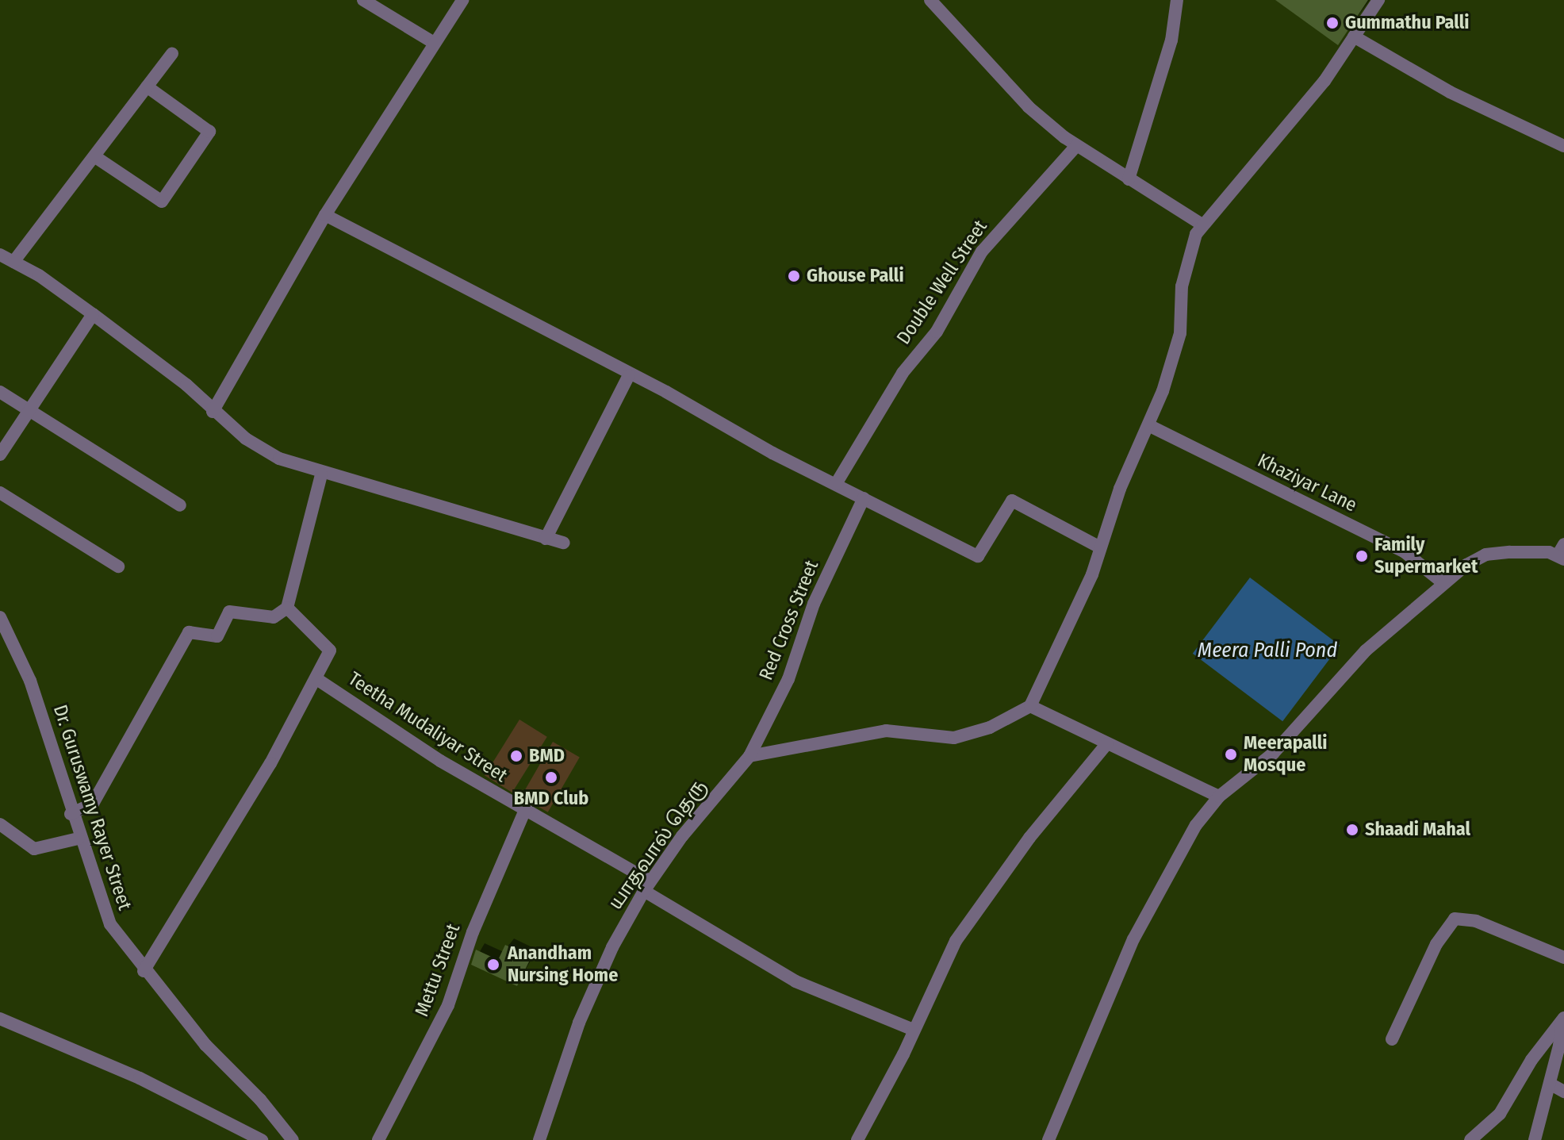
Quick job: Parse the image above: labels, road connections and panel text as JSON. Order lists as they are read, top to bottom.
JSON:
{
  "streets": {
    "street": [
      "Double Well Street",
      "Khaziyar Lane",
      "Red Cross Street",
      "Teetha Mudaliyar Street",
      "Dr. Guruswamy Rayer Street",
      "யாதவால் தெரு",
      "Mettu Street"
    ]
  },
  "crossings": [
    ["Red Cross Street", "யாதவால் தெரு"],
    ["Teetha Mudaliyar Street", "யாதவால் தெரு"],
    ["Teetha Mudaliyar Street", "Mettu Street"]
  ],
  "water": ["Meera Palli Pond"],
  "places": [
    "Gummathu Palli",
    "Ghouse Palli",
    "Family Supermarket",
    "Meerapalli Mosque",
    "BMD",
    "BMD Club",
    "Shaadi Mahal",
    "Anandham Nursing Home"
  ]
}
